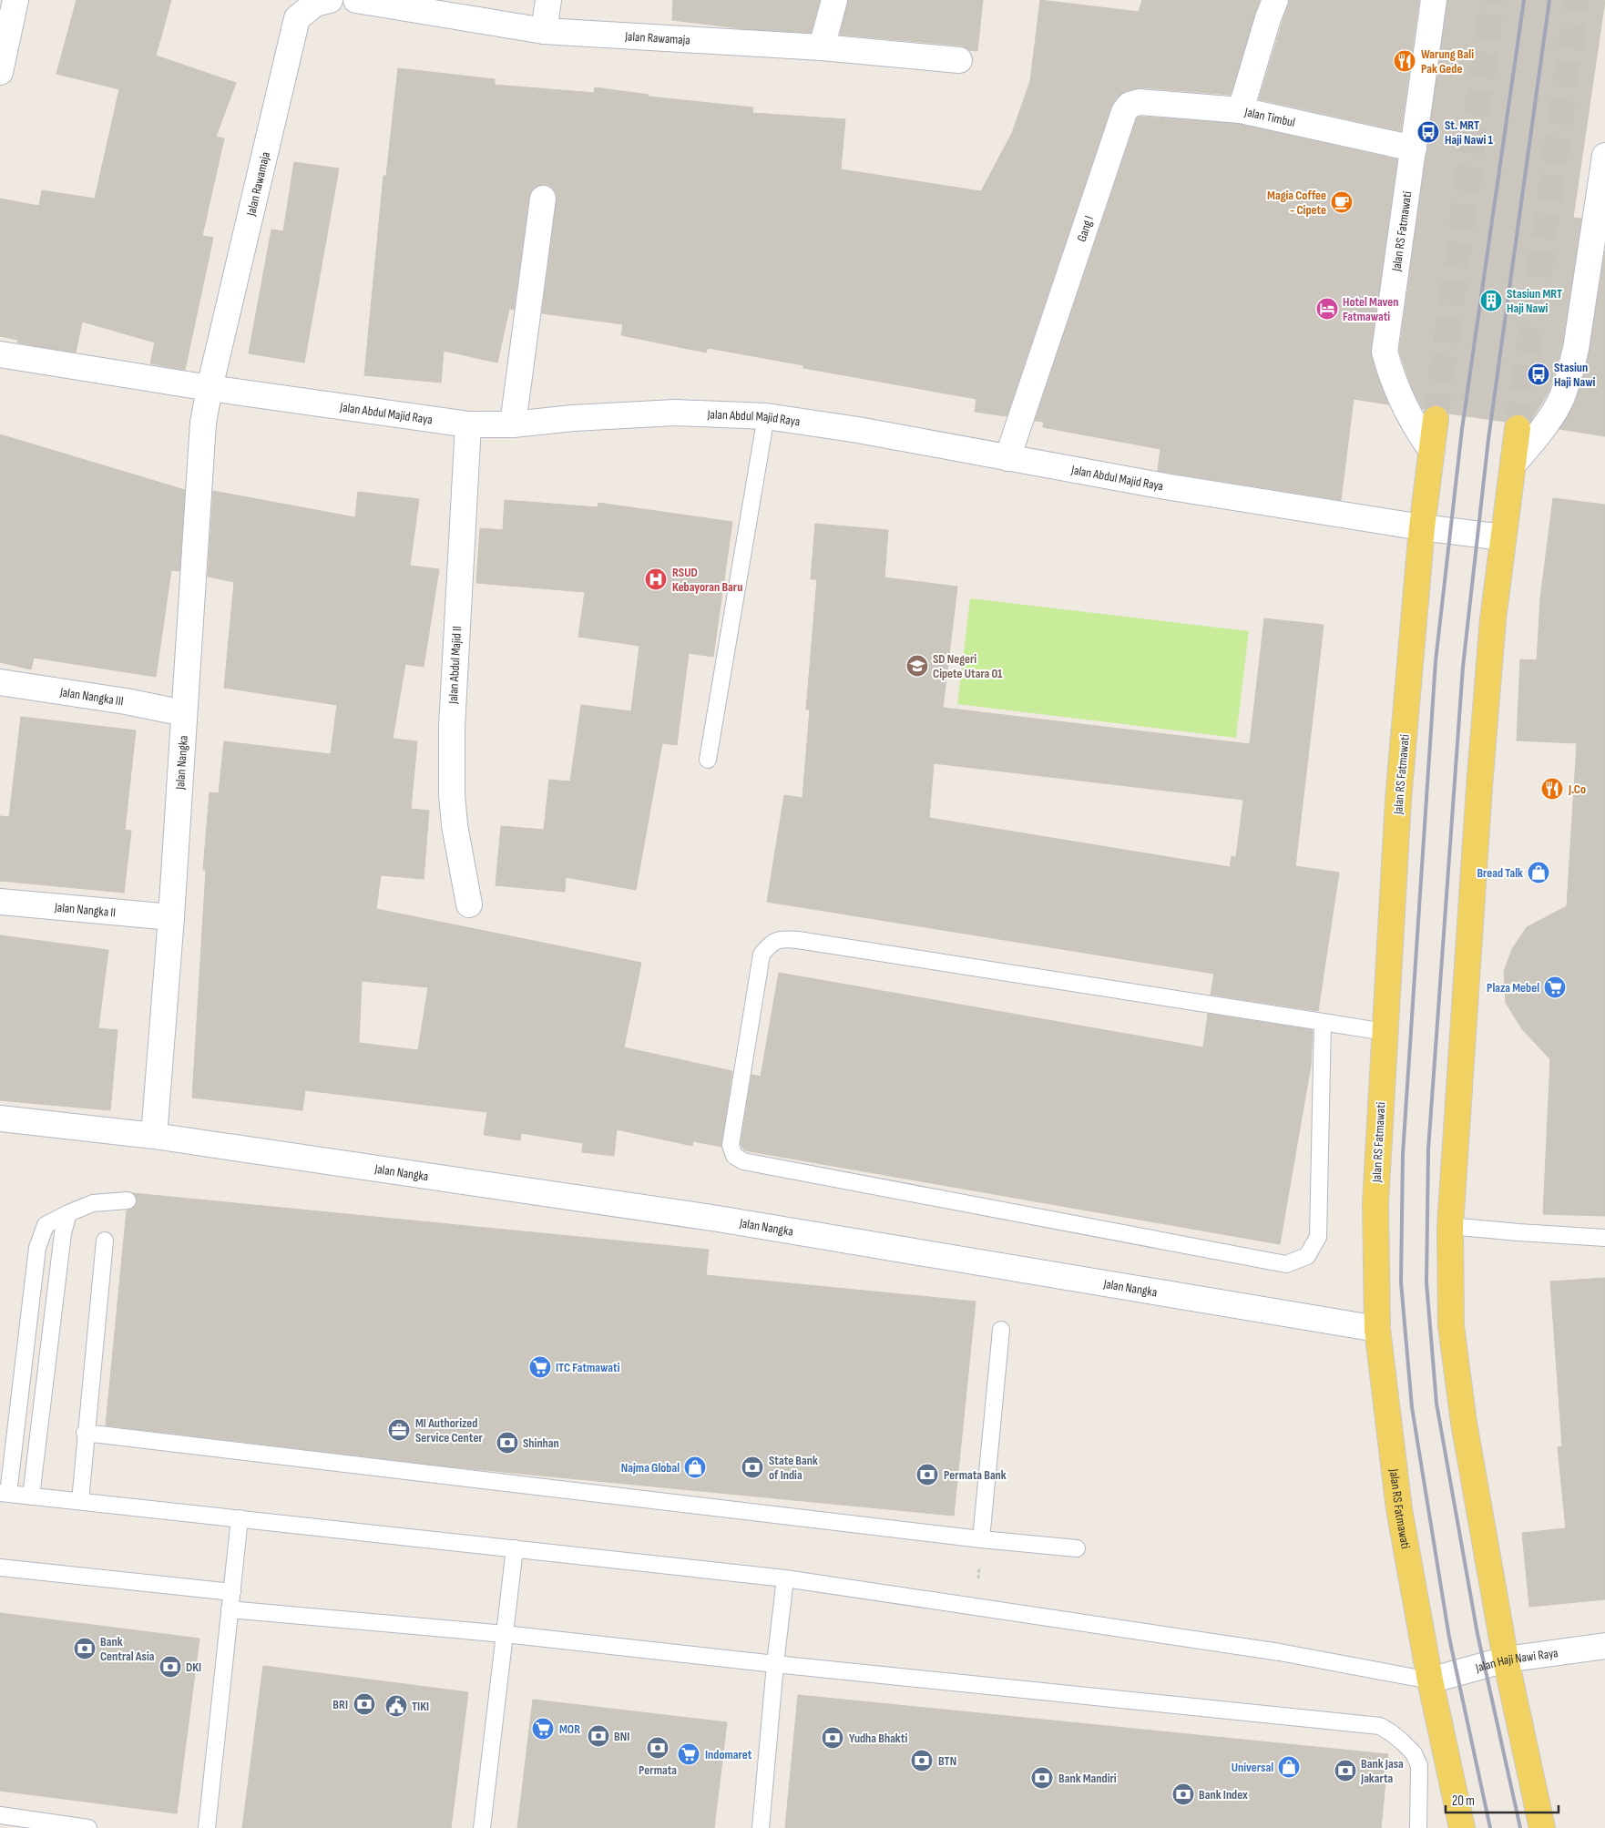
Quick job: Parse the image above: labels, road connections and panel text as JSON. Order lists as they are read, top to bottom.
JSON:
{
  "streets": {
    "main road": ["Jalan RS Fatmawati"],
    "street": [
      "Jalan Rawamaja",
      "Jalan Timbul",
      "Gang I",
      "Jalan Abdul Majid Raya",
      "Jalan Abdul Majid II",
      "Jalan Nangka III",
      "Jalan Nangka",
      "Jalan Nangka II",
      "Jalan Haji Nawi Raya"
    ]
  },
  "crossings": [
    ["Jalan Rawamaja", "Jalan Abdul Majid Raya"],
    ["Jalan Rawamaja", "Jalan Nangka"],
    ["Jalan Timbul", "Gang I"],
    ["Jalan Timbul", "Jalan RS Fatmawati"],
    ["Gang I", "Jalan Abdul Majid Raya"],
    ["Jalan RS Fatmawati", "Jalan Abdul Majid Raya"],
    ["Jalan RS Fatmawati", "Jalan Nangka"],
    ["Jalan RS Fatmawati", "Jalan Haji Nawi Raya"],
    ["Jalan Abdul Majid Raya", "Jalan Abdul Majid II"],
    ["Jalan Abdul Majid Raya", "Jalan Nangka"],
    ["Jalan Nangka III", "Jalan Nangka"],
    ["Jalan Nangka", "Jalan Nangka II"]
  ],
  "places": {
    "restaurant": ["Warung Bali Pak Gede", "J.Co"],
    "bus stop": ["St. MRT Haji Nawi 1", "Stasiun Haji Nawi"],
    "cafe": ["Magia Coffee - Cipete"],
    "building": ["Stasiun MRT Haji Nawi"],
    "hotel": ["Hotel Maven Fatmawati"],
    "hospital": ["RSUD Kebayoran Baru"],
    "school or university": ["SD Negeri Cipete Utara 01"],
    "shop": ["Bread Talk", "Najma Global", "Universal"],
    "supermarket": [
      "Plaza Mebel",
      "ITC Fatmawati",
      "MOR",
      "Indomaret"
    ],
    "office": ["MI Authorized Service Center"],
    "bank": [
      "Shinhan",
      "State Bank of India",
      "Permata Bank",
      "Bank Central Asia",
      "DKI",
      "BRI",
      "BNI",
      "Yudha Bhakti",
      "Permata",
      "BTN",
      "Bank Jasa Jakarta",
      "Bank Mandiri",
      "Bank Index"
    ],
    "public building": ["TIKI"]
  },
  "scale_bar": "20 m"
}
